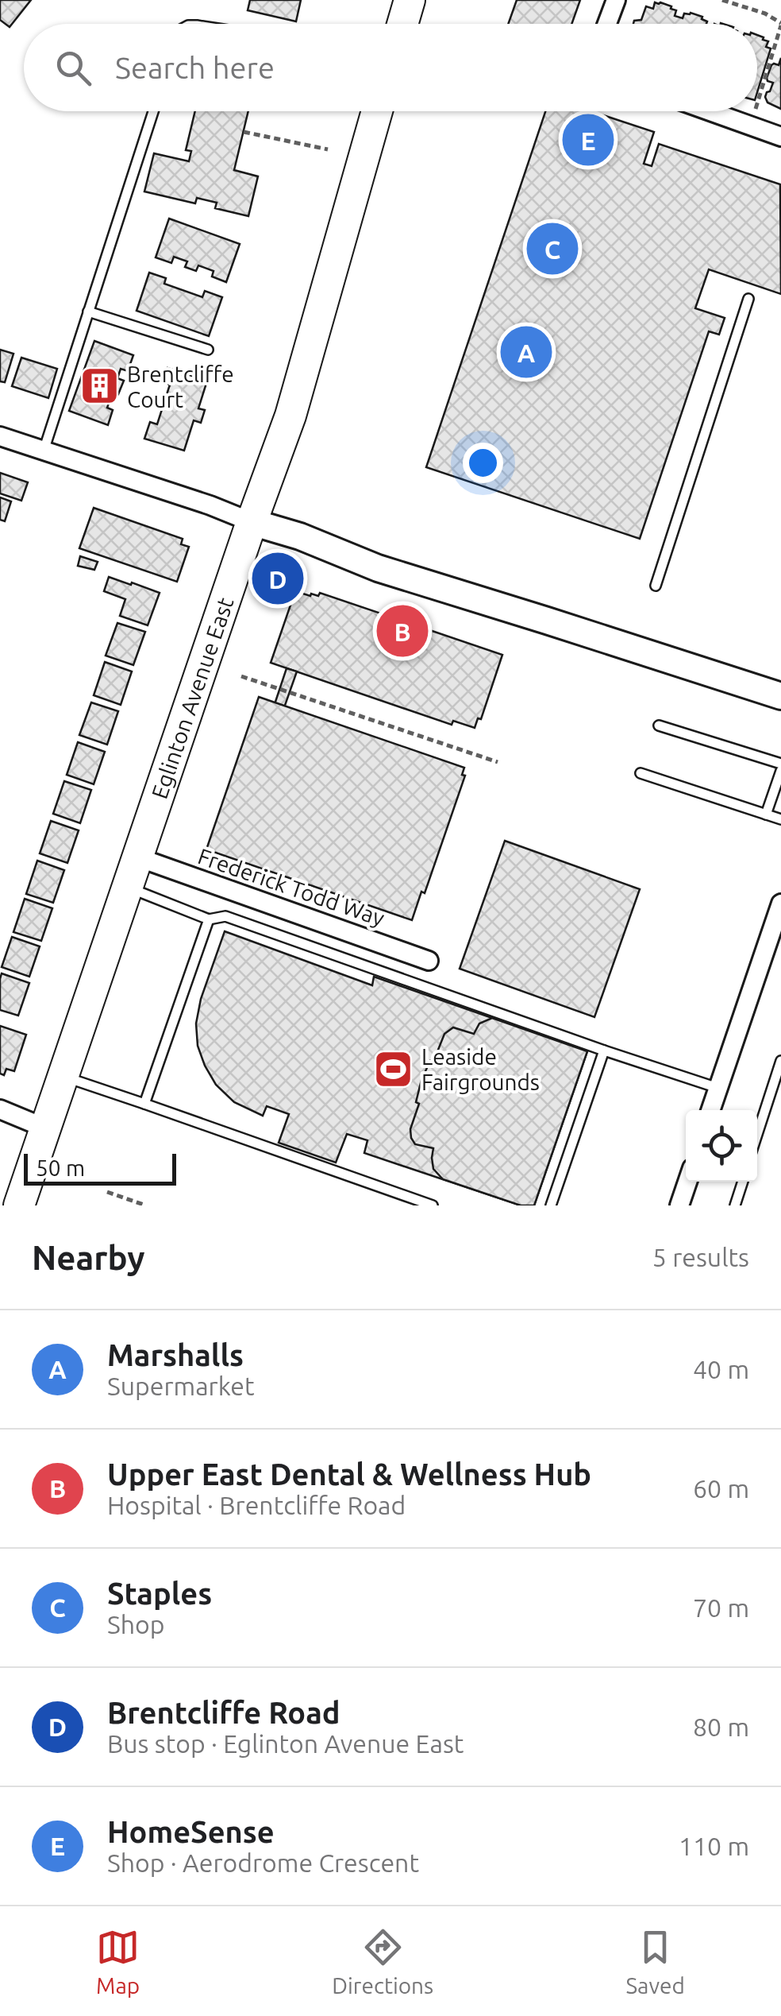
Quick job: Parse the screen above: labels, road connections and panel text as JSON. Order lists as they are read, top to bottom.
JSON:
{
  "streets": {
    "main road": ["Eglinton Avenue East"],
    "street": ["Frederick Todd Way"]
  },
  "crossings": [
    ["Eglinton Avenue East", "Frederick Todd Way"]
  ],
  "places": {
    "building": ["Brentcliffe Court"],
    "sports": ["Leaside Fairgrounds"]
  },
  "scale_bar": "50 m",
  "page": {
    "search": "Search here",
    "pins": [
      "E",
      "C",
      "A",
      "D",
      "B"
    ],
    "scale": "50 m",
    "heading": ["Nearby", "5 results"],
    "list": [
      {
        "mark": "A",
        "name": "Marshalls",
        "note": "Supermarket",
        "value": "40 m"
      },
      {
        "mark": "B",
        "name": "Upper East Dental & Wellness Hub",
        "note": "Hospital · Brentcliffe Road",
        "value": "60 m"
      },
      {
        "mark": "C",
        "name": "Staples",
        "note": "Shop",
        "value": "70 m"
      },
      {
        "mark": "D",
        "name": "Brentcliffe Road",
        "note": "Bus stop · Eglinton Avenue East",
        "value": "80 m"
      },
      {
        "mark": "E",
        "name": "HomeSense",
        "note": "Shop · Aerodrome Crescent",
        "value": "110 m"
      }
    ],
    "nav": ["Map", "Directions", "Saved"]
  }
}
